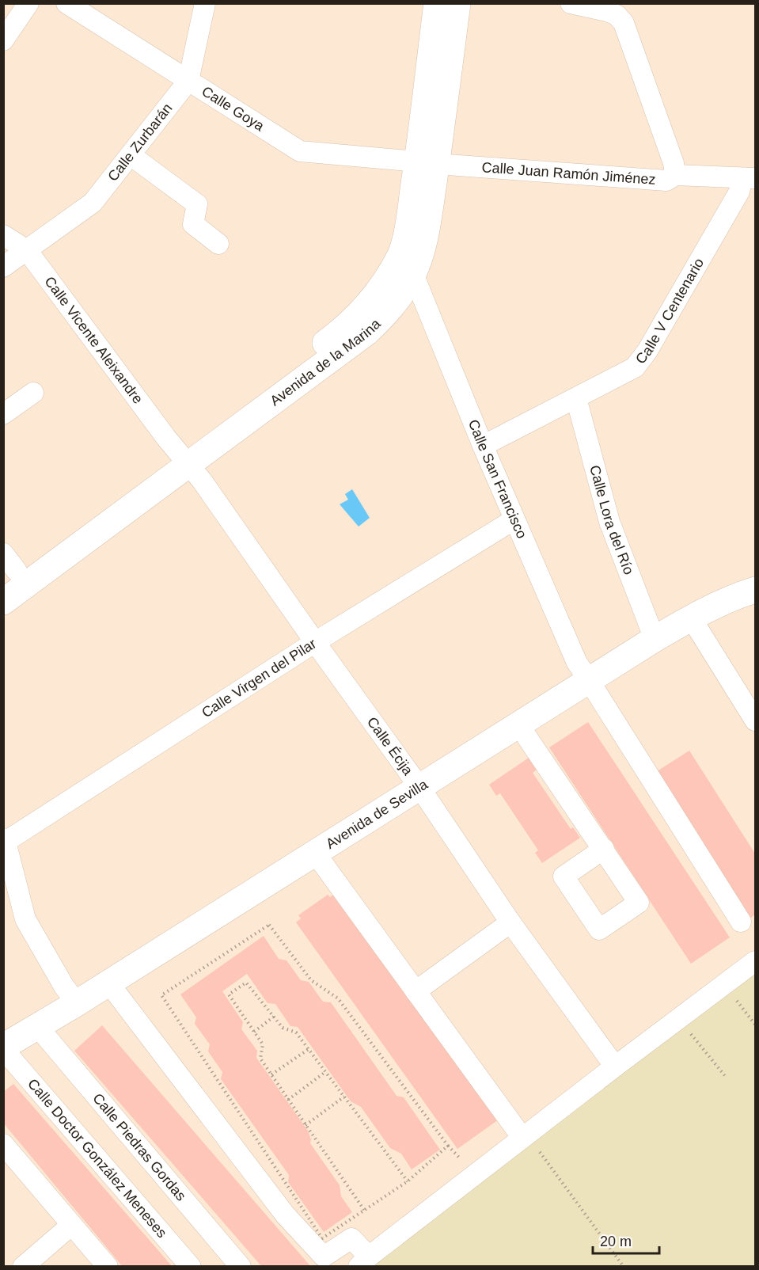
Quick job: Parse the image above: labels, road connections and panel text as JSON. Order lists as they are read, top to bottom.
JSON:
{
  "streets": {
    "street": [
      "Calle Goya",
      "Calle Zurbarán",
      "Calle Juan Ramón Jiménez",
      "Calle V Centenario",
      "Calle Vicente Aleixandre",
      "Avenida de la Marina",
      "Calle San Francisco",
      "Calle Lora del Río",
      "Calle Virgen del Pilar",
      "Calle Écija",
      "Avenida de Sevilla",
      "Calle Piedras Gordas",
      "Calle Doctor González Meneses"
    ]
  },
  "crossings": [
    ["Calle Goya", "Calle Zurbarán"],
    ["Calle Goya", "Calle Juan Ramón Jiménez"],
    ["Calle Goya", "Avenida de la Marina"],
    ["Calle Zurbarán", "Calle Vicente Aleixandre"],
    ["Calle Juan Ramón Jiménez", "Calle V Centenario"],
    ["Calle Juan Ramón Jiménez", "Avenida de la Marina"],
    ["Calle V Centenario", "Calle San Francisco"],
    ["Calle V Centenario", "Calle Lora del Río"],
    ["Calle Vicente Aleixandre", "Avenida de la Marina"],
    ["Calle Vicente Aleixandre", "Calle Écija"],
    ["Avenida de la Marina", "Calle San Francisco"],
    ["Avenida de la Marina", "Calle Écija"],
    ["Calle San Francisco", "Calle Virgen del Pilar"],
    ["Calle San Francisco", "Avenida de Sevilla"],
    ["Calle Lora del Río", "Avenida de Sevilla"],
    ["Calle Virgen del Pilar", "Calle Écija"],
    ["Calle Écija", "Avenida de Sevilla"],
    ["Avenida de Sevilla", "Calle Piedras Gordas"],
    ["Avenida de Sevilla", "Calle Doctor González Meneses"]
  ],
  "scale_bar": "20 m"
}
